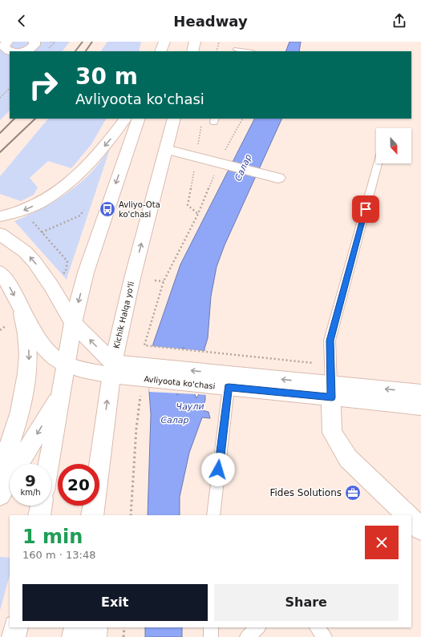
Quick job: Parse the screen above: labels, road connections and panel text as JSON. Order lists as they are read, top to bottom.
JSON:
{
  "streets": {
    "main road": ["Kichik Halqa yo'li", "Avliyoota ko'chasi"]
  },
  "crossings": [
    ["Kichik Halqa yo'li", "Avliyoota ko'chasi"]
  ],
  "water": ["Салар", "Чаули"],
  "places": {
    "bus stop": ["Avliyo-Ota ko'chasi"],
    "office": ["Fides Solutions"]
  },
  "north": "bottom",
  "page": {
    "header": "Headway",
    "turn": ["30 m", "Avliyoota ko'chasi"],
    "speed": "9 km/h",
    "limit": "20",
    "heading": ["1 min", "160 m · 13:48"],
    "buttons": ["Exit", "Share"]
  }
}
